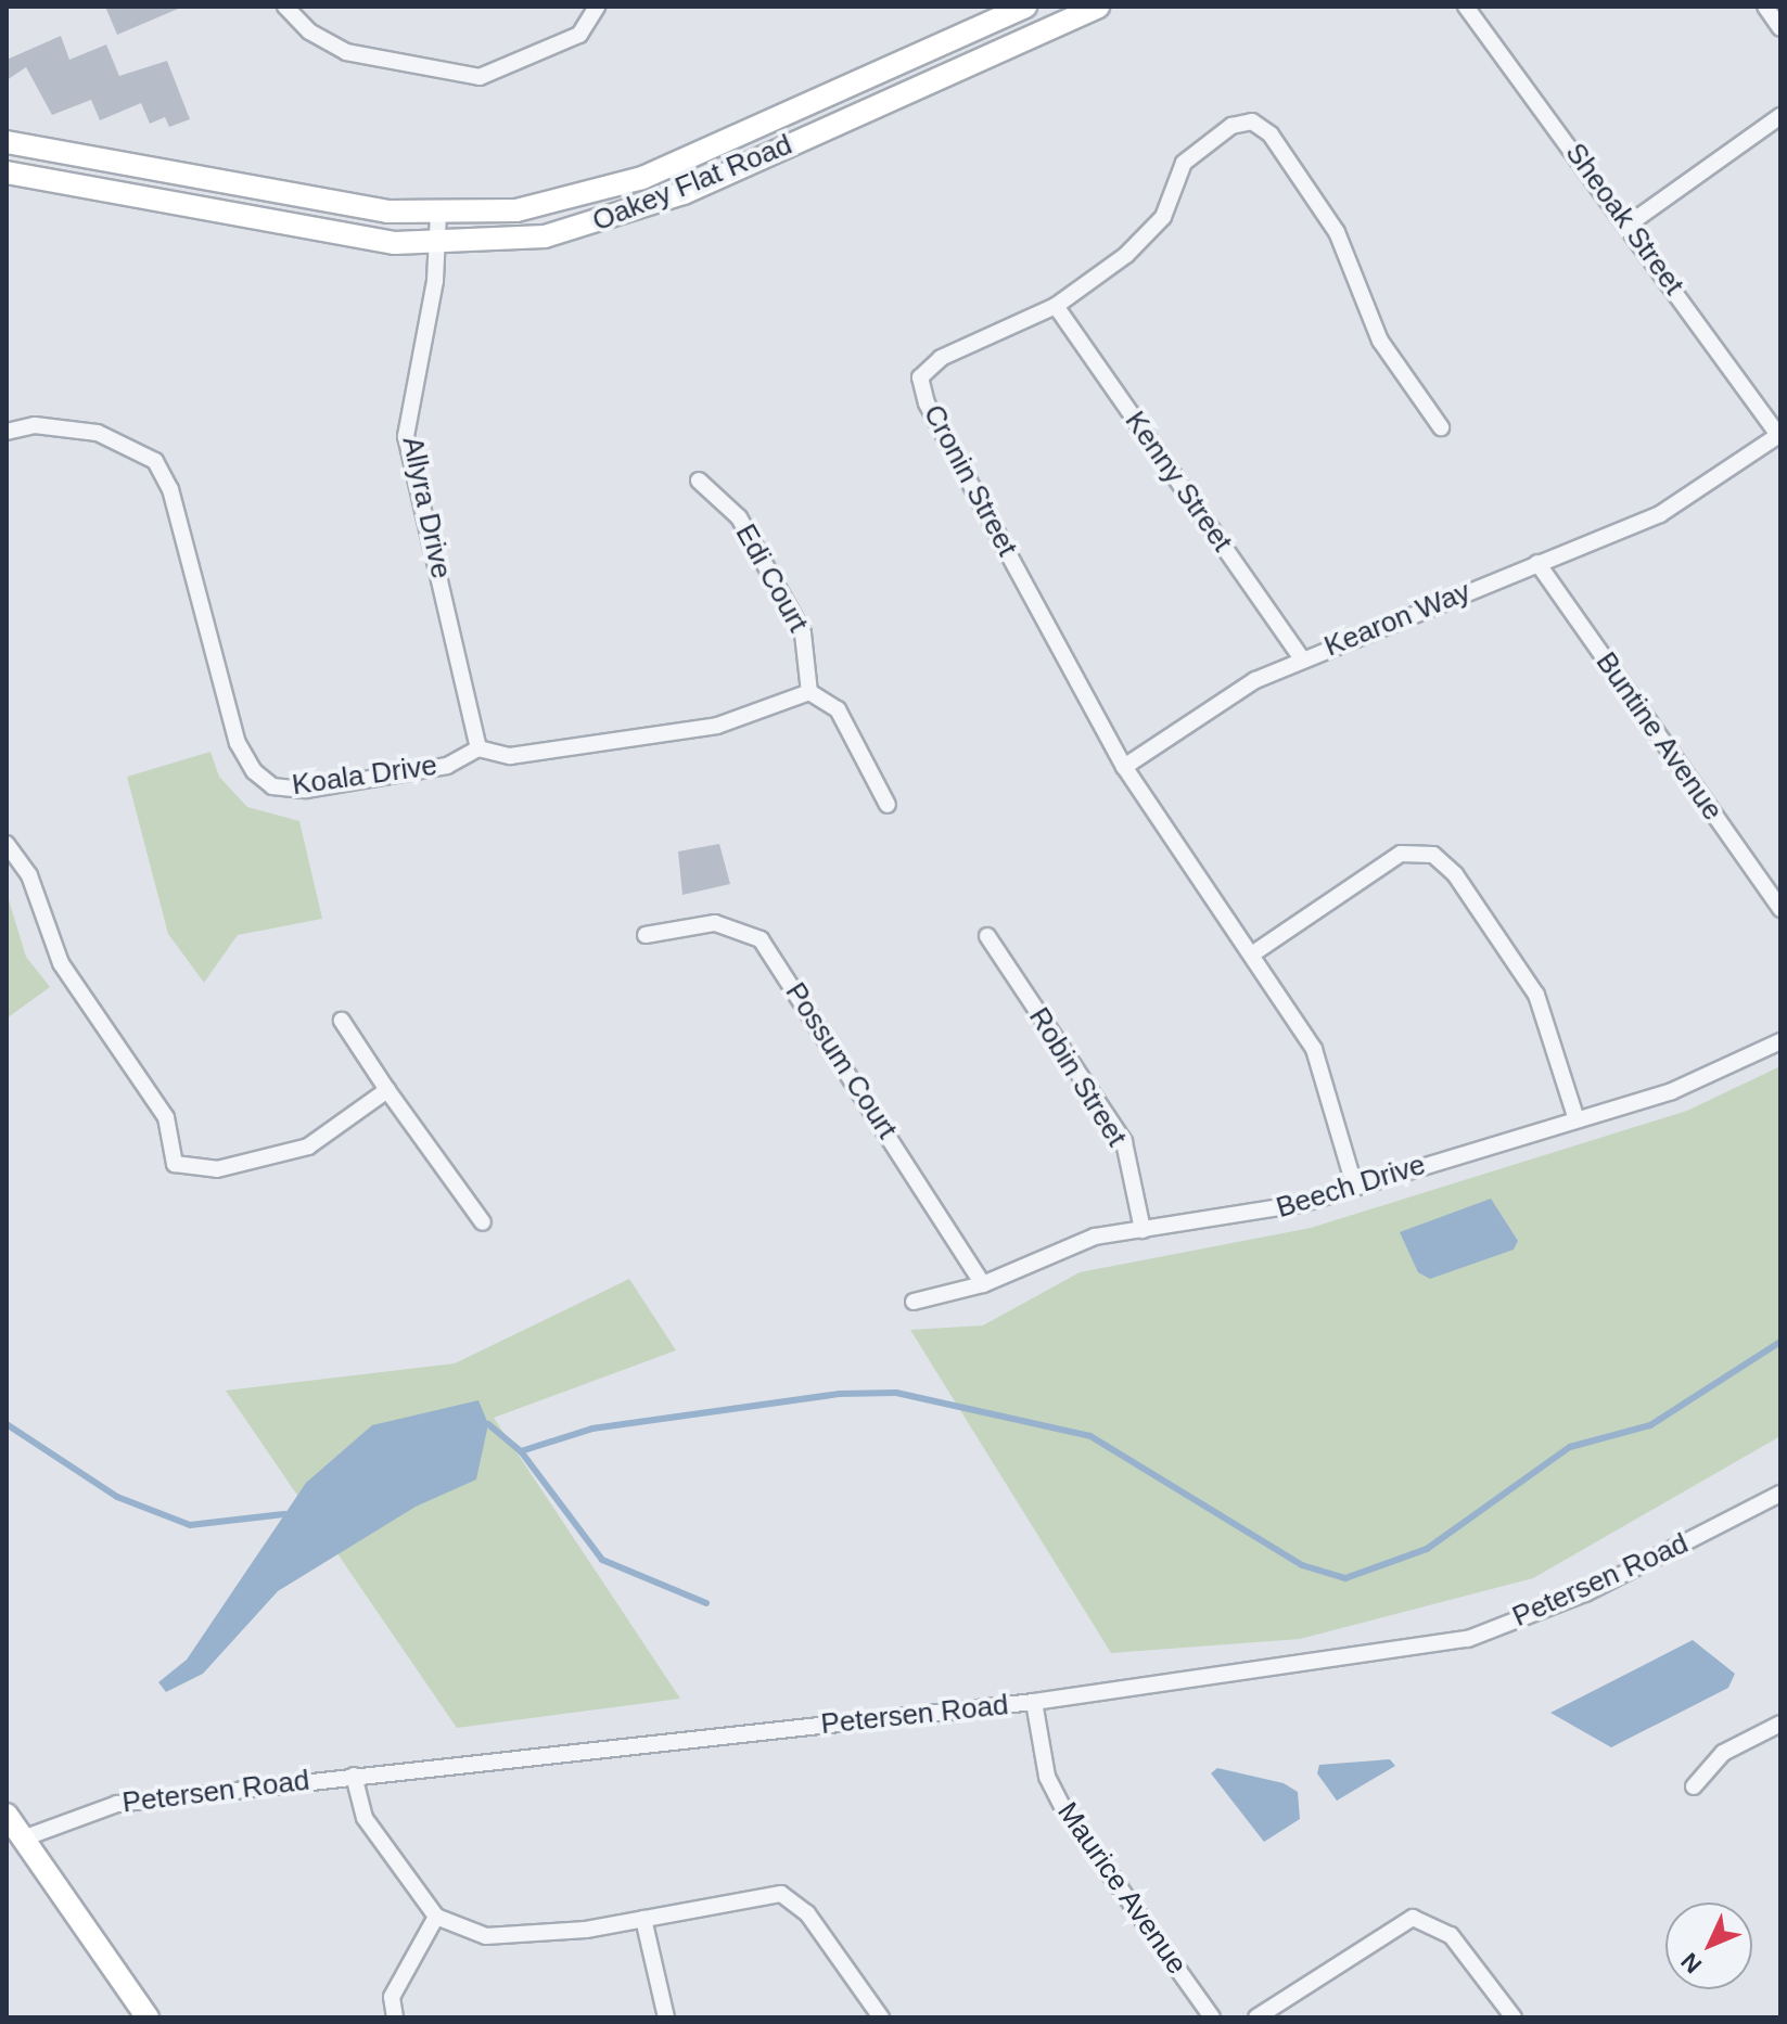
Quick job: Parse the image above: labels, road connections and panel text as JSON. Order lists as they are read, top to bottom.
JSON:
{
  "streets": {
    "main road": ["Oakey Flat Road"],
    "street": [
      "Sheoak Street",
      "Cronin Street",
      "Kenny Street",
      "Allyra Drive",
      "Edi Court",
      "Kearon Way",
      "Buntine Avenue",
      "Koala Drive",
      "Possum Court",
      "Robin Street",
      "Beech Drive",
      "Petersen Road",
      "Maurice Avenue"
    ]
  },
  "crossings": [
    ["Oakey Flat Road", "Allyra Drive"],
    ["Sheoak Street", "Kearon Way"],
    ["Cronin Street", "Kenny Street"],
    ["Cronin Street", "Kearon Way"],
    ["Cronin Street", "Beech Drive"],
    ["Kenny Street", "Kearon Way"],
    ["Allyra Drive", "Koala Drive"],
    ["Kearon Way", "Buntine Avenue"],
    ["Possum Court", "Beech Drive"],
    ["Robin Street", "Beech Drive"],
    ["Petersen Road", "Maurice Avenue"]
  ],
  "north": "bottom left"
}
